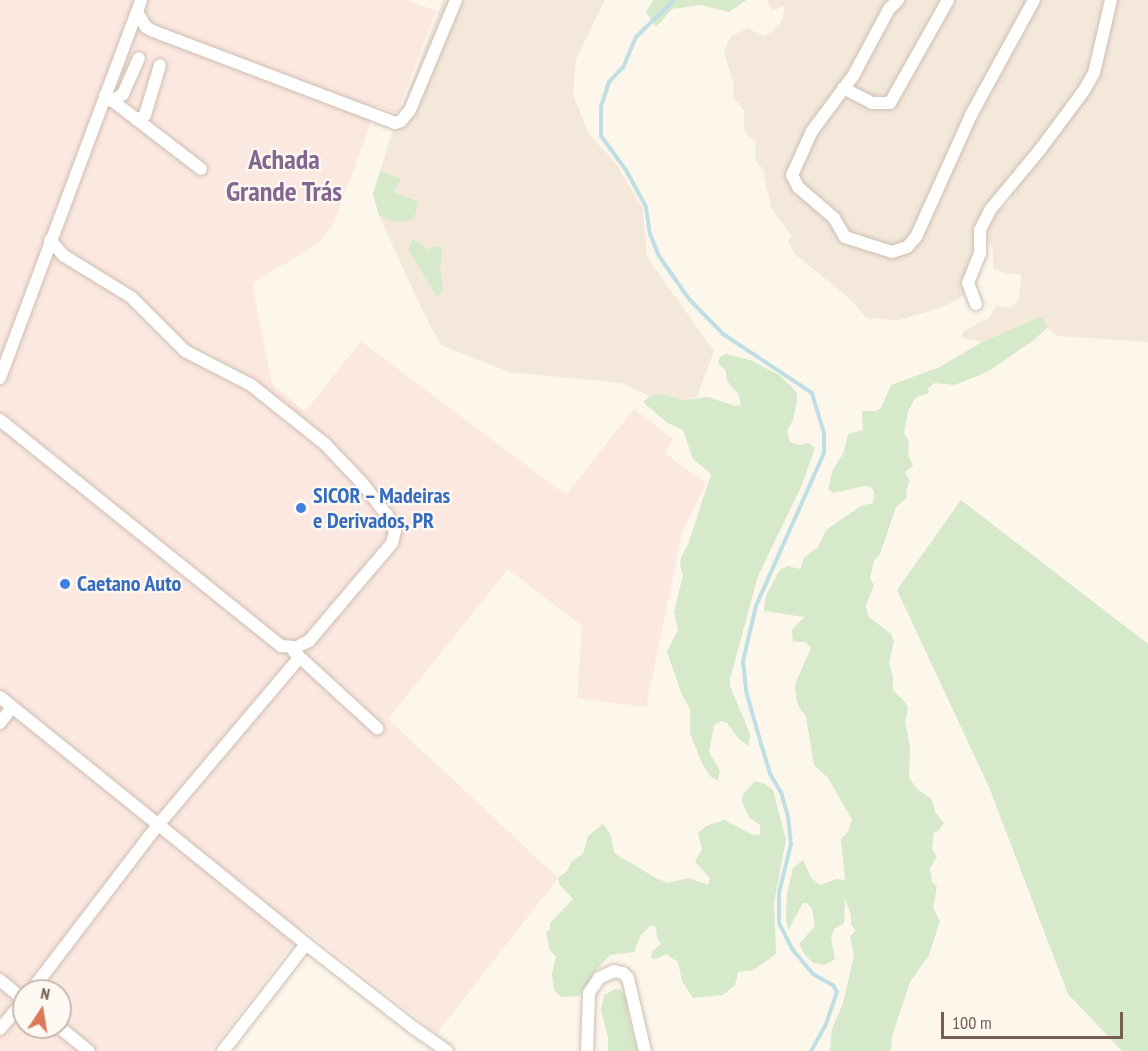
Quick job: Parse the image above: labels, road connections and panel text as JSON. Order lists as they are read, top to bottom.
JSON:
{
  "districts": ["Achada Grande Trás"],
  "places": ["SICOR – Madeiras e Derivados, PR", "Caetano Auto"],
  "scale_bar": "100 m",
  "north": "top"
}
